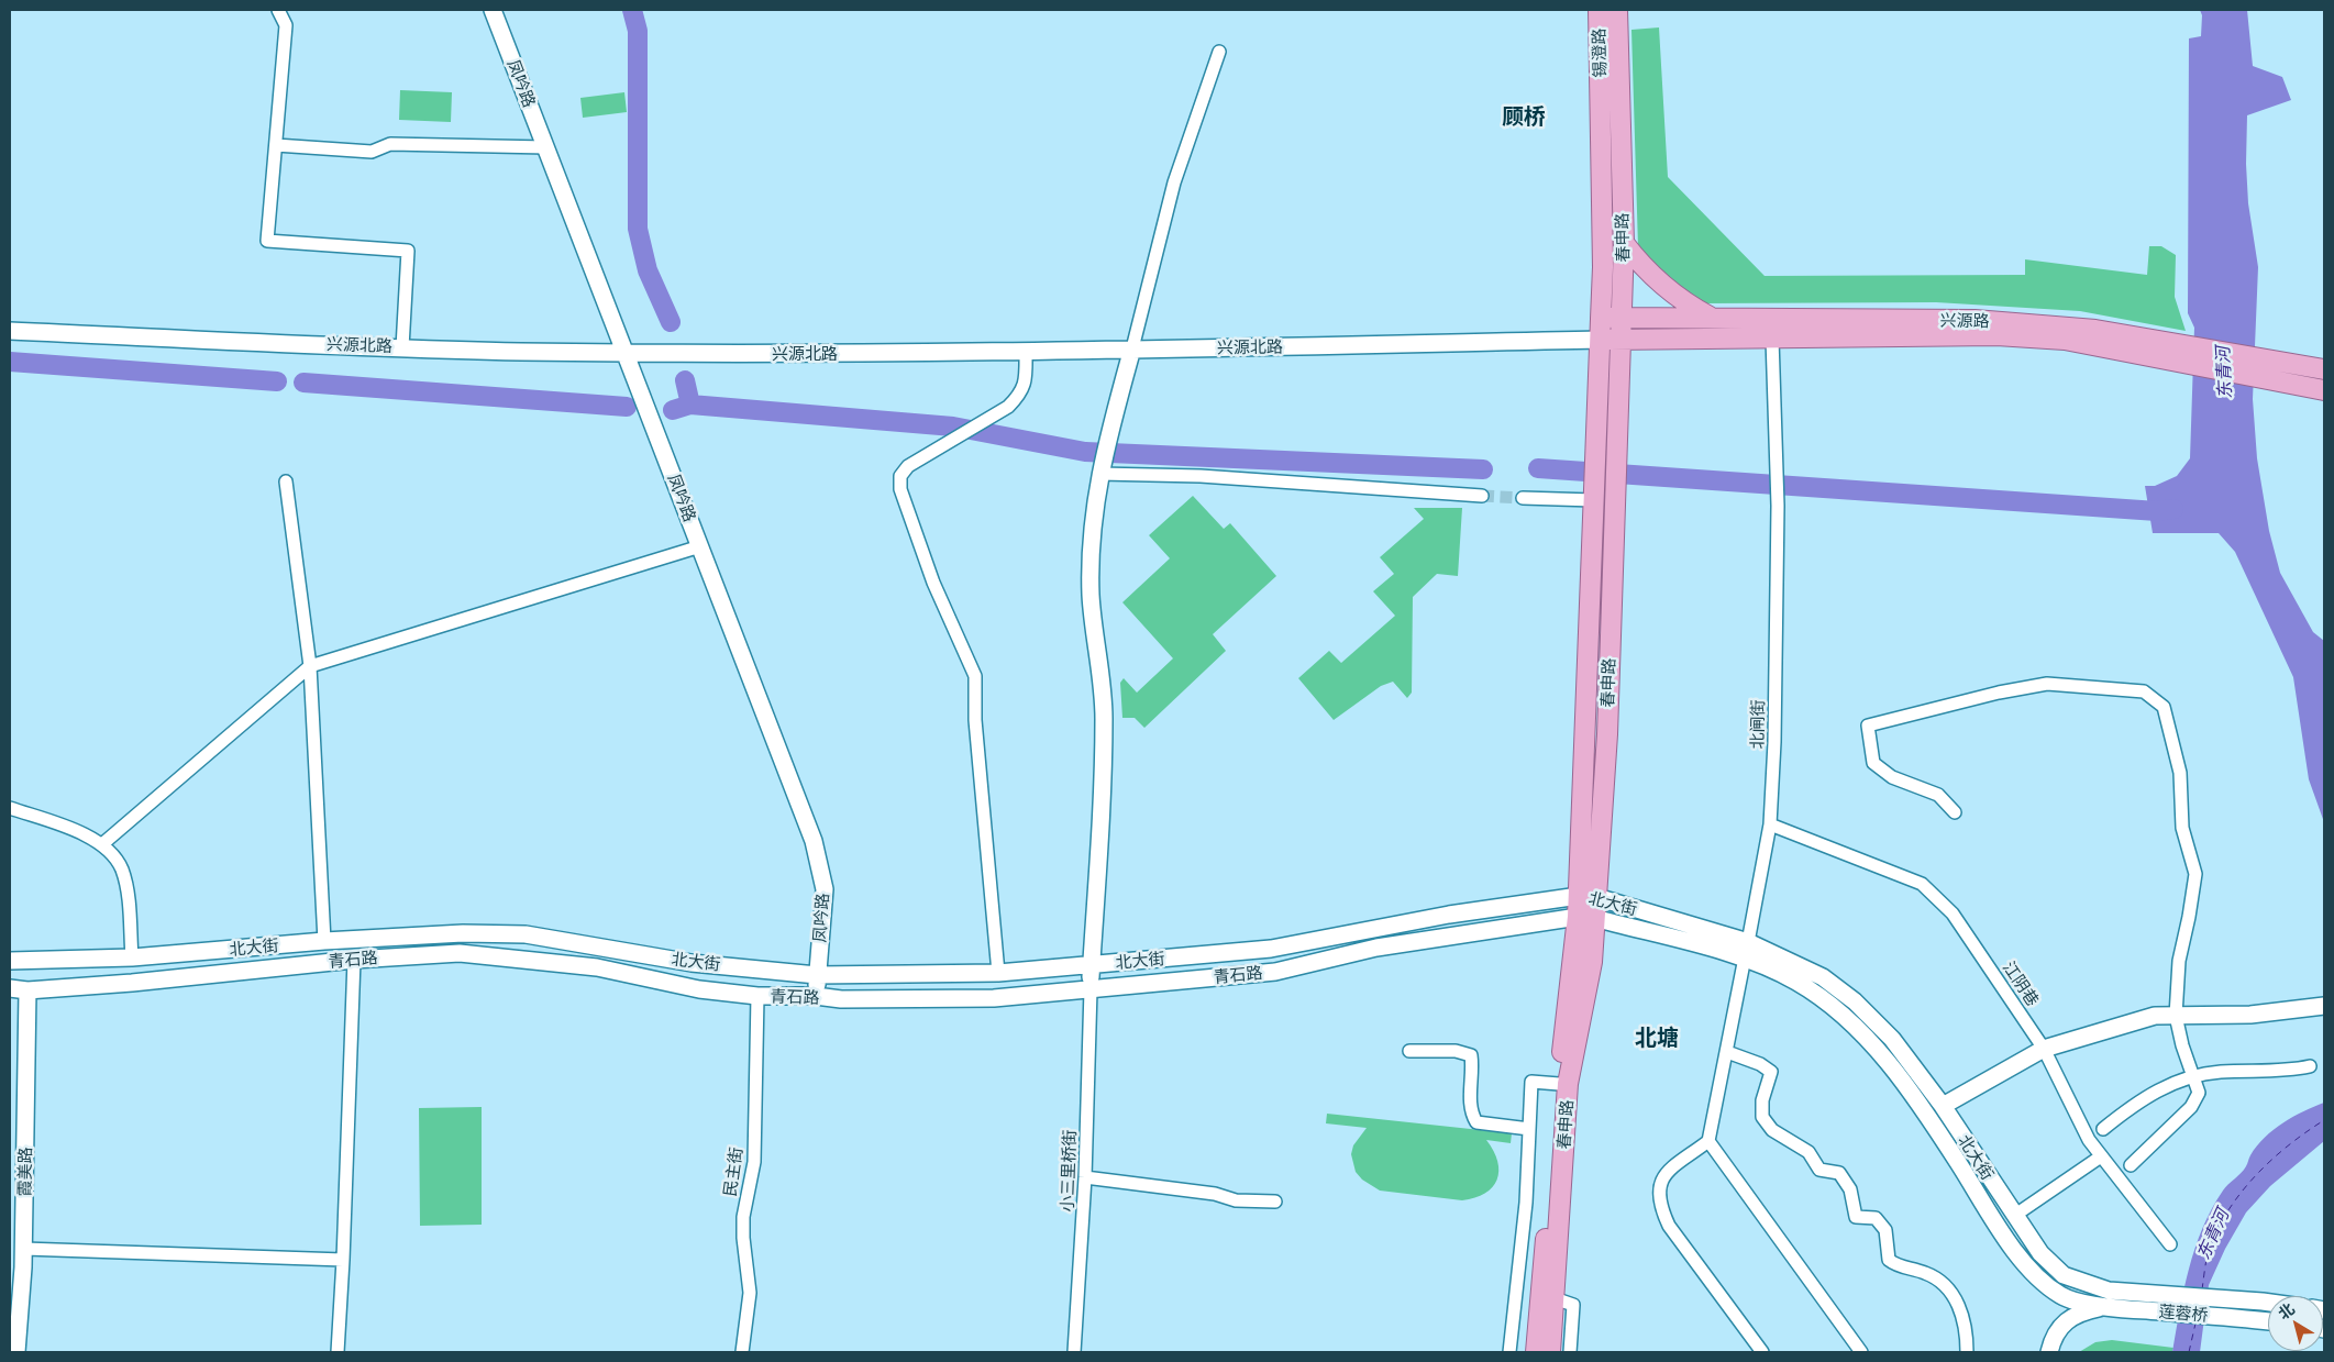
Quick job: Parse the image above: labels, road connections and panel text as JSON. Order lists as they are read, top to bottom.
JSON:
{
  "streets": {
    "main road": [
      "锡澄路",
      "凤吟路",
      "春申路",
      "兴源路",
      "兴源北路",
      "北大街",
      "青石路",
      "霞美路",
      "莲蓉桥"
    ],
    "street": [
      "北闸街",
      "江阴巷",
      "小三里桥街",
      "民主街"
    ]
  },
  "crossings": [
    ["锡澄路", "春申路"],
    ["凤吟路", "兴源北路"],
    ["凤吟路", "北大街"],
    ["凤吟路", "青石路"],
    ["春申路", "兴源路"],
    ["春申路", "兴源北路"],
    ["春申路", "北大街"],
    ["春申路", "青石路"],
    ["兴源路", "兴源北路"],
    ["兴源路", "北闸街"],
    ["北闸街", "北大街"],
    ["北闸街", "江阴巷"],
    ["北大街", "青石路"],
    ["北大街", "莲蓉桥"],
    ["青石路", "小三里桥街"],
    ["青石路", "霞美路"],
    ["青石路", "民主街"]
  ],
  "districts": ["顾桥", "北塘"],
  "water": ["东青河"],
  "north": "top left"
}
